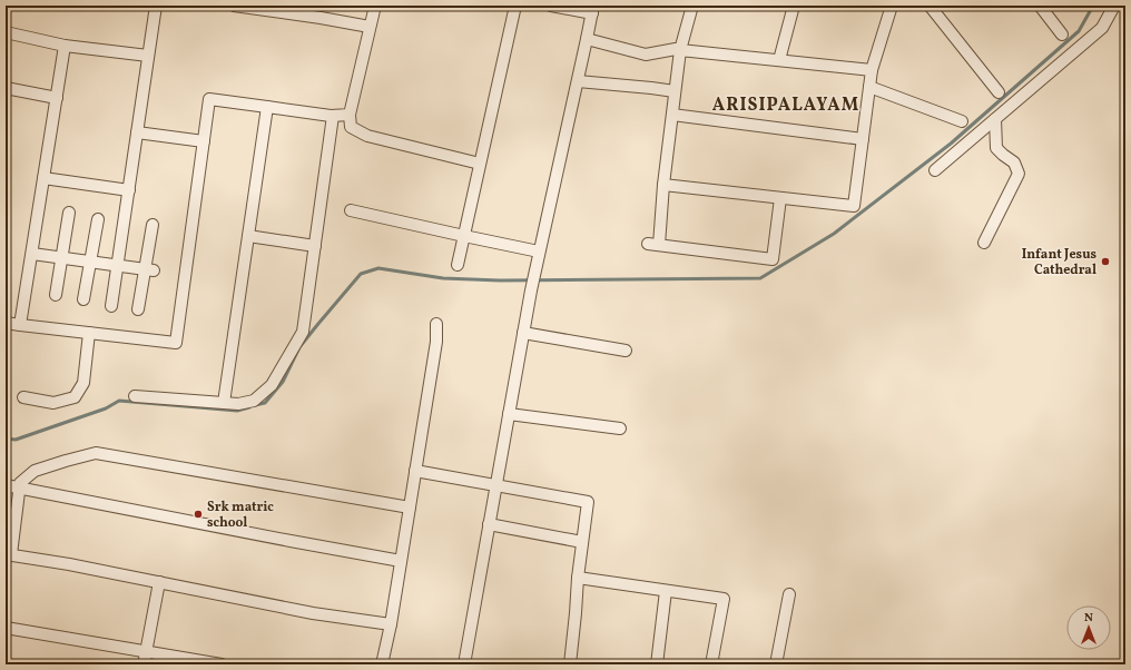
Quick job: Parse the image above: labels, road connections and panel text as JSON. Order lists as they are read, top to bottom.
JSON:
{
  "districts": ["ARISIPALAYAM"],
  "places": ["Infant Jesus Cathedral", "Srk matric school"],
  "north": "top"
}
